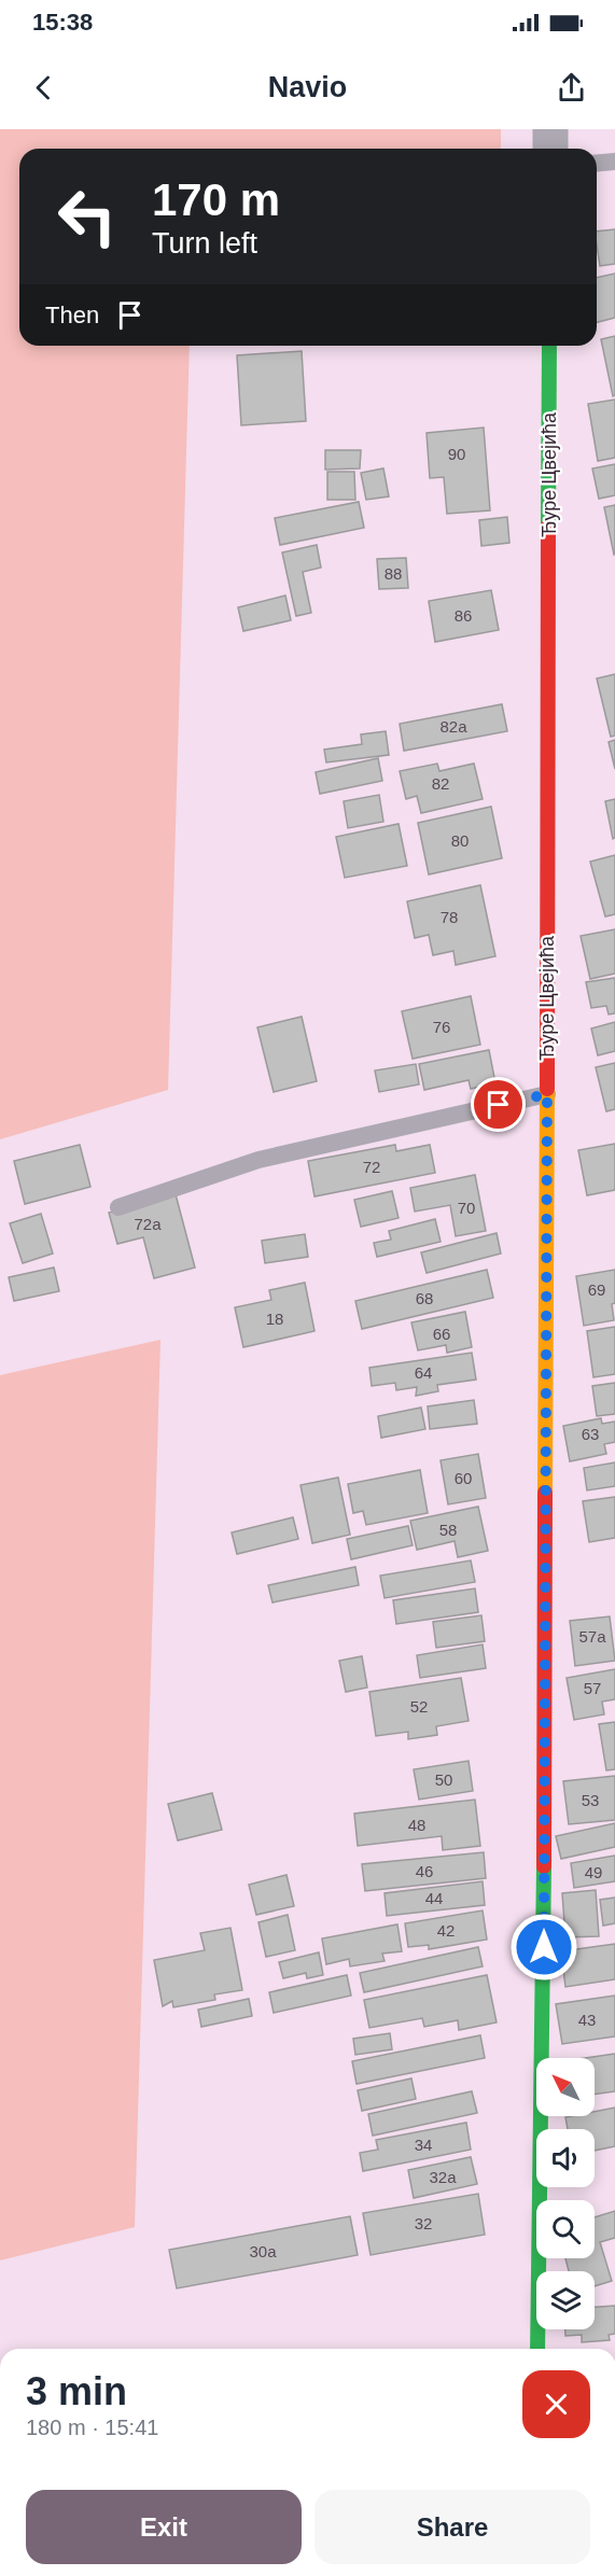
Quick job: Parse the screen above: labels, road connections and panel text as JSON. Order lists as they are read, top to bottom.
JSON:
{
  "streets": {
    "street": ["Ђуре Цвејића"]
  },
  "house_numbers": [
    "90",
    "88",
    "86",
    "82a",
    "82",
    "80",
    "78",
    "76",
    "72",
    "70",
    "72a",
    "69",
    "68",
    "18",
    "66",
    "64",
    "63",
    "60",
    "58",
    "57a",
    "57",
    "52",
    "50",
    "53",
    "48",
    "46",
    "49",
    "44",
    "42",
    "43",
    "34",
    "32a",
    "32",
    "30a"
  ],
  "north": "top left",
  "page": {
    "status": "15:38",
    "header": "Navio",
    "turn": ["170 m", "Turn left"],
    "then": "Then",
    "heading": ["3 min", "180 m · 15:41"],
    "buttons": ["Exit", "Share"]
  }
}
